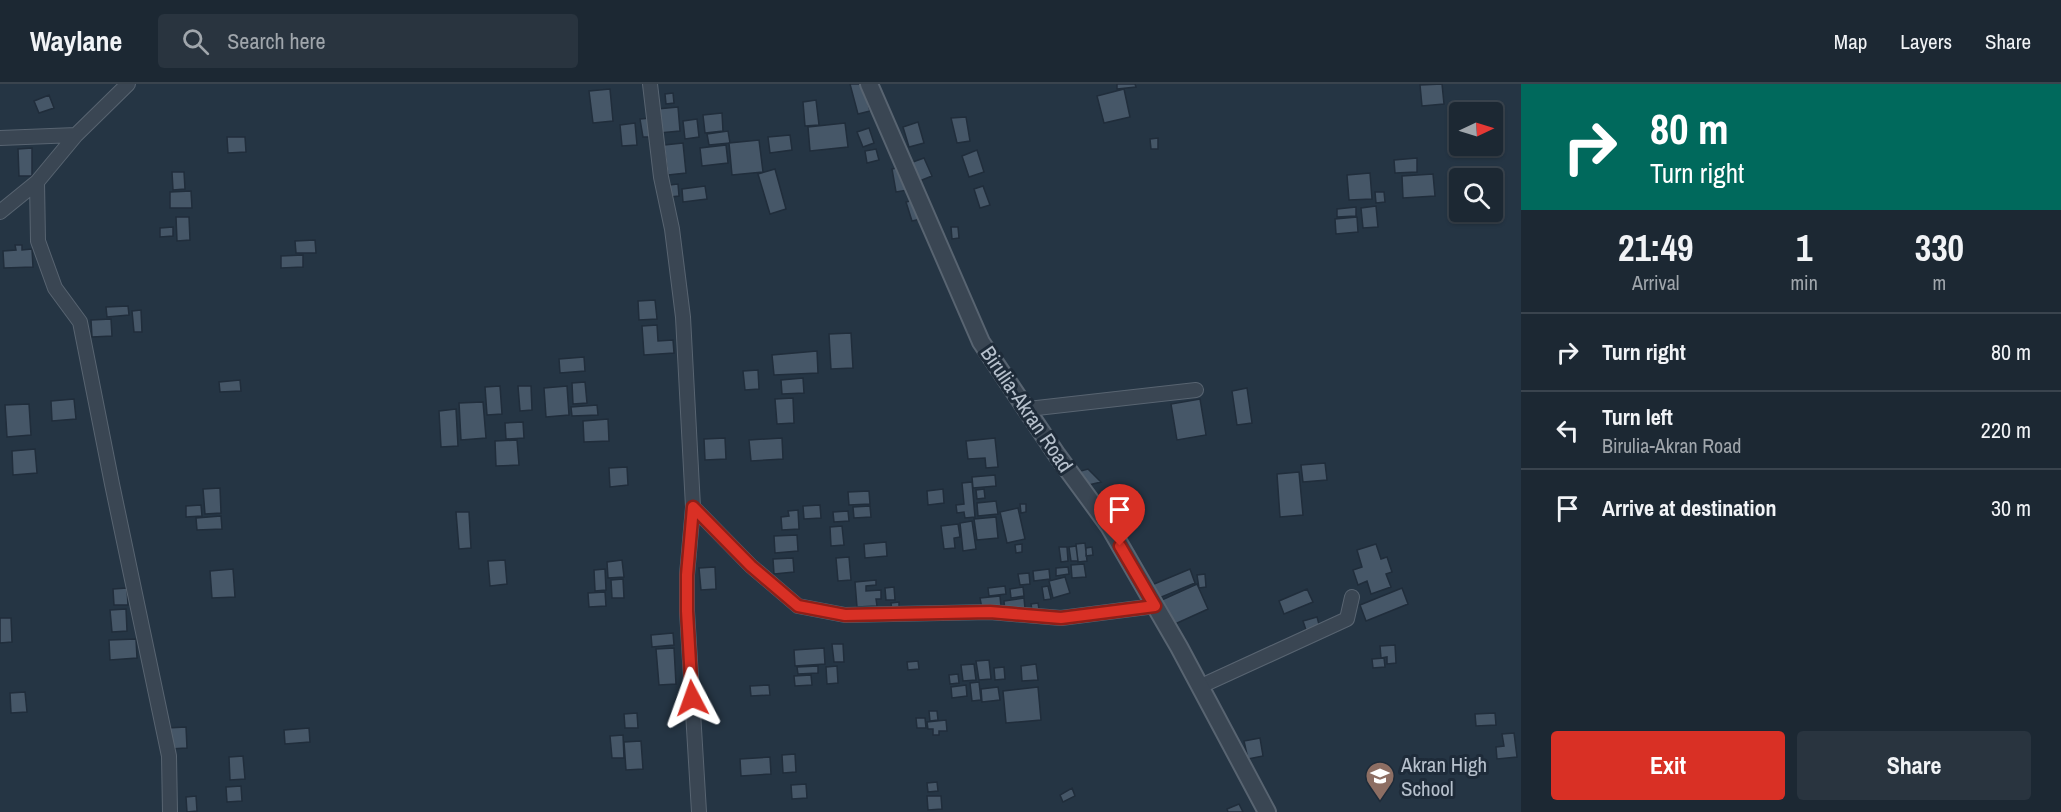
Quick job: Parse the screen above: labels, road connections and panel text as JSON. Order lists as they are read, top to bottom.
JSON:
{
  "streets": {
    "street": ["Birulia-Akran Road"]
  },
  "places": {
    "school or university": ["Akran High School"]
  },
  "north": "right",
  "page": {
    "header": "Waylane",
    "search": "Search here",
    "nav": ["Map", "Layers", "Share"],
    "turn": ["80 m", "Turn right"],
    "eta": [
      "21:49",
      "Arrival",
      "1",
      "min",
      "330",
      "m"
    ],
    "list": [
      {
        "name": "Turn right",
        "value": "80 m"
      },
      {
        "name": "Turn left",
        "note": "Birulia-Akran Road",
        "value": "220 m"
      },
      {
        "name": "Arrive at destination",
        "value": "30 m"
      }
    ],
    "buttons": ["Exit", "Share"]
  }
}
